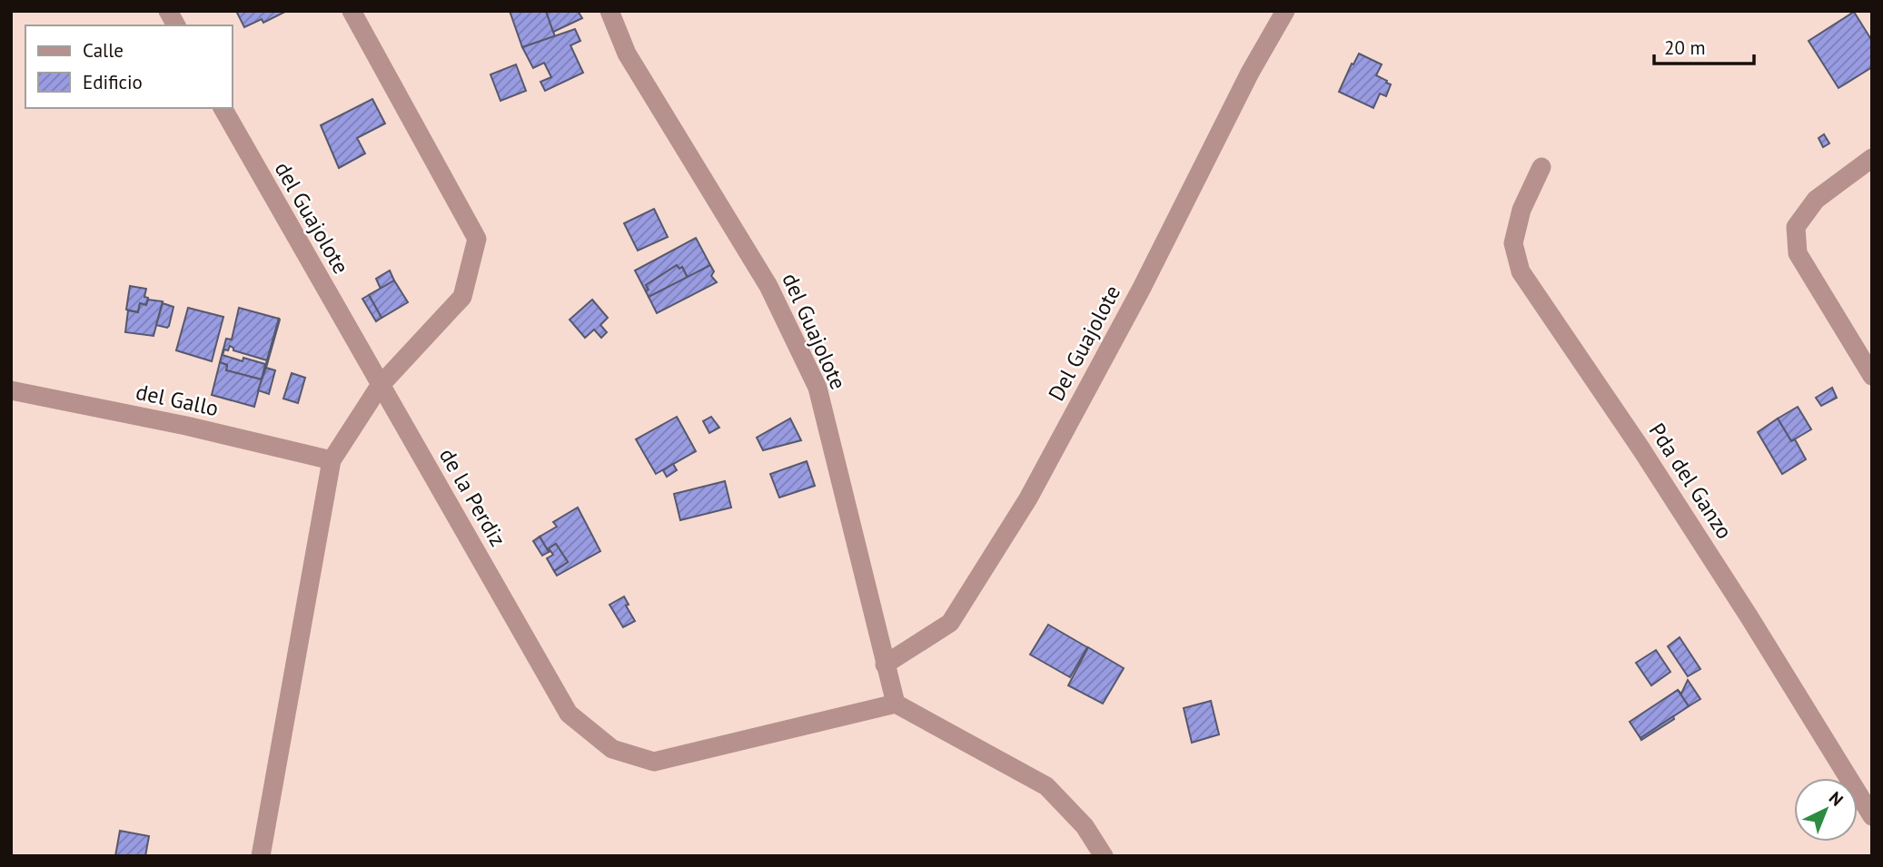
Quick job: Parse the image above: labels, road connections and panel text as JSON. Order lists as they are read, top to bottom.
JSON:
{
  "streets": {
    "street": [
      "del Guajolote",
      "Del Guajolote",
      "del Gallo",
      "Pda del Ganzo",
      "de la Perdiz"
    ]
  },
  "crossings": [
    ["del Guajolote", "Del Guajolote"],
    ["del Guajolote", "de la Perdiz"]
  ],
  "legend": ["Calle", "Edificio"],
  "scale_bar": "20 m",
  "north": "top right"
}
